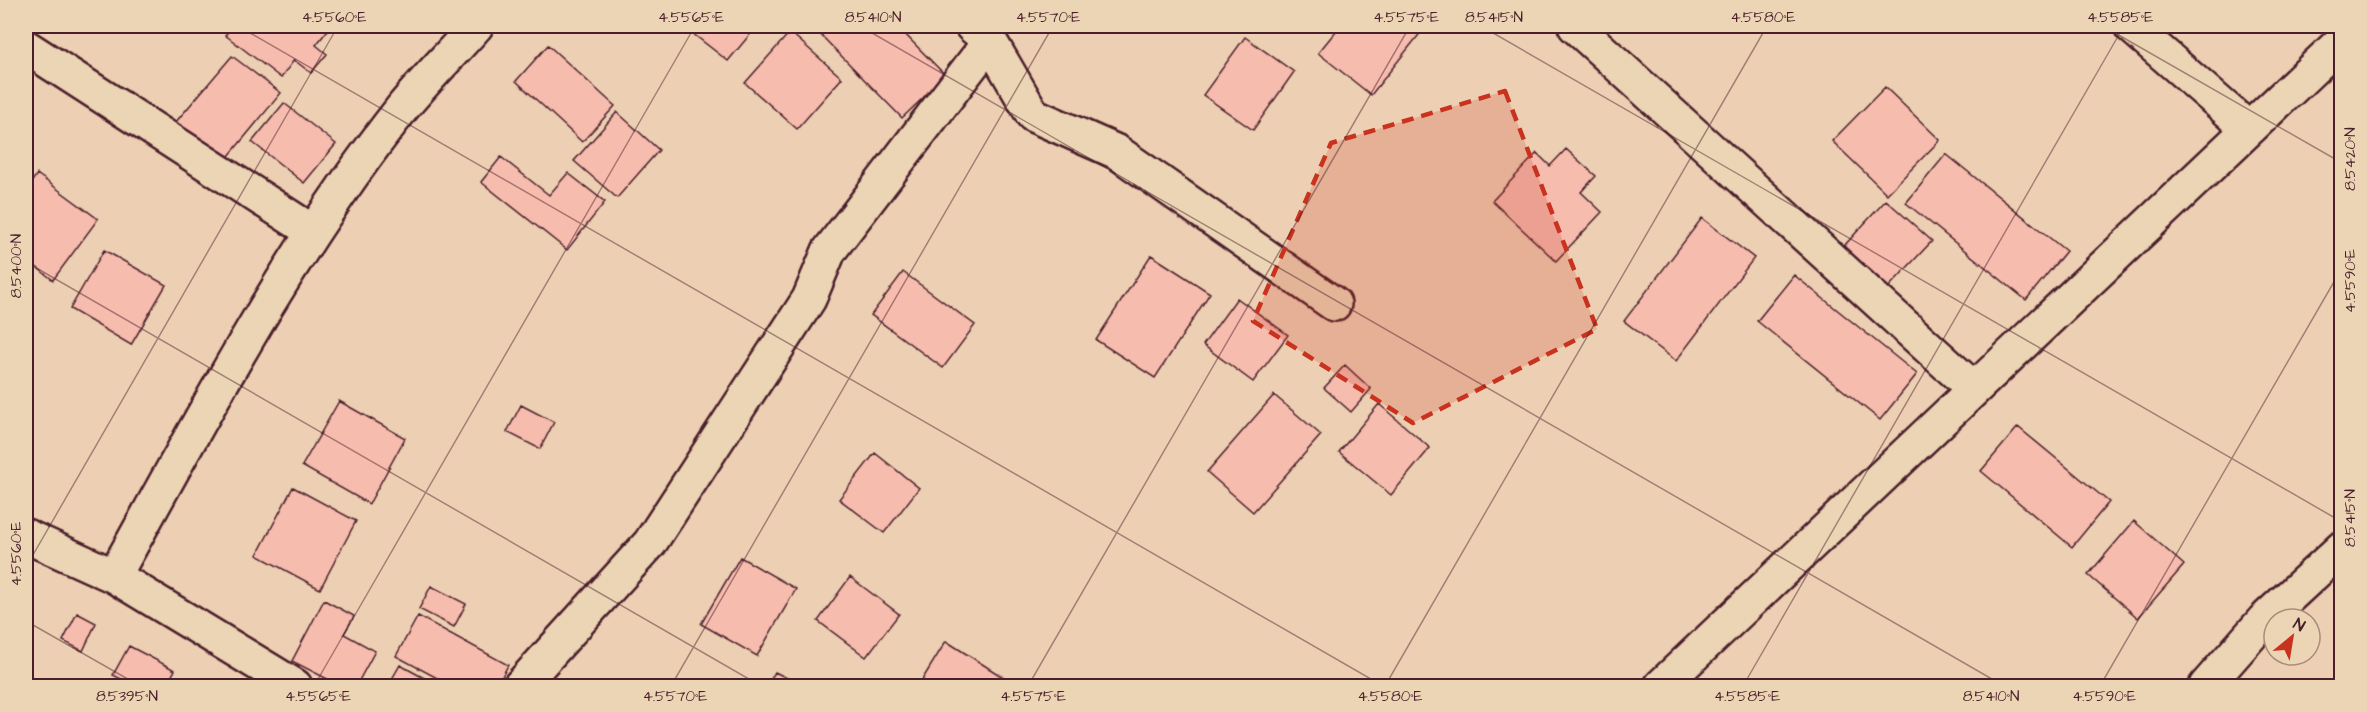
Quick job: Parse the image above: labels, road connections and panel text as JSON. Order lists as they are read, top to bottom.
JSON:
{
  "north": "top right",
  "coordinates": [
    "4.5560°E",
    "4.5565°E",
    "8.5410°N",
    "4.5570°E",
    "4.5575°E",
    "8.5415°N",
    "4.5580°E",
    "4.5585°E",
    "8.5420°N",
    "8.5400°N",
    "4.5590°E",
    "8.5395°N"
  ]
}
